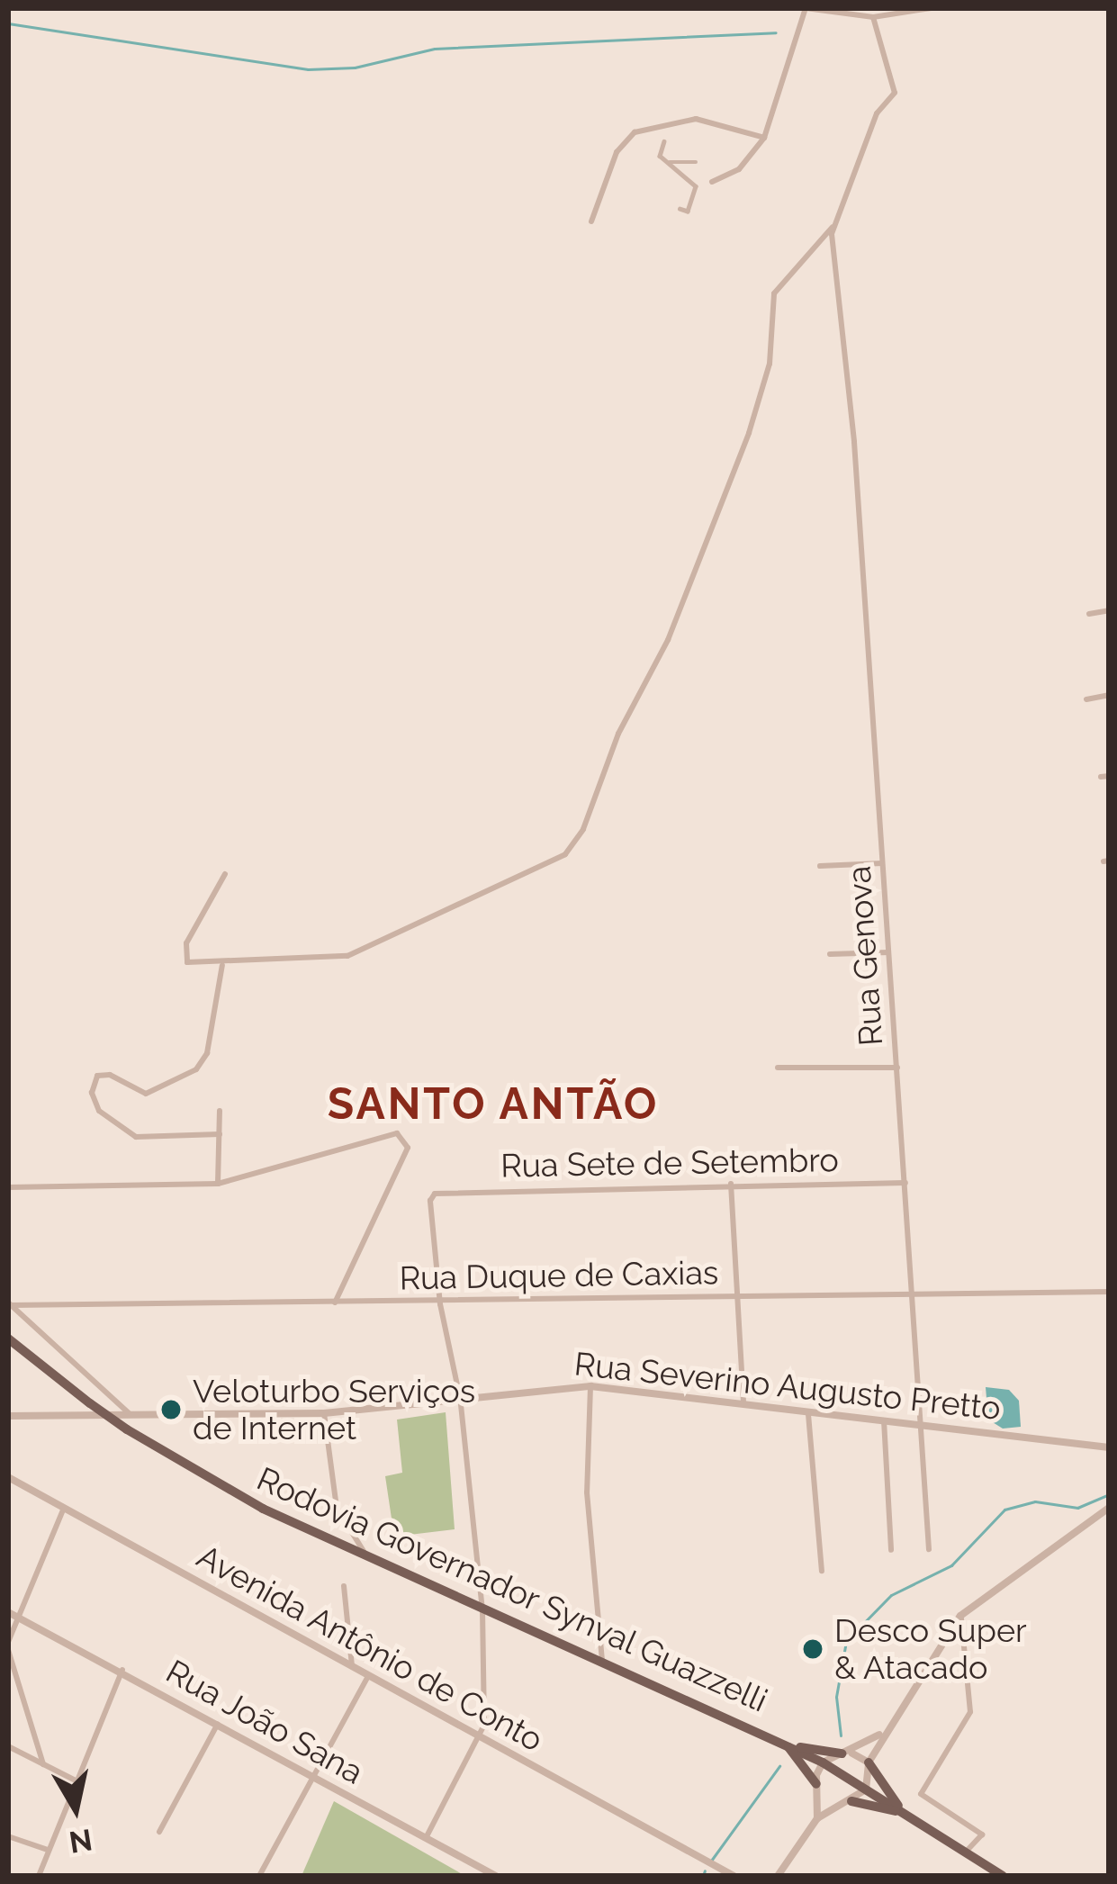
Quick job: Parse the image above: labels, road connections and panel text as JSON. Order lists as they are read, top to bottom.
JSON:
{
  "streets": {
    "main road": ["Rodovia Governador Synval Guazzelli"],
    "street": [
      "Rua Genova",
      "Rua Sete de Setembro",
      "Rua Duque de Caxias",
      "Rua Severino Augusto Pretto",
      "Avenida Antônio de Conto",
      "Rua João Sana"
    ]
  },
  "crossings": [
    ["Rua Genova", "Rua Sete de Setembro"],
    ["Rua Genova", "Rua Duque de Caxias"],
    ["Rua Genova", "Rua Severino Augusto Pretto"],
    ["Rua Sete de Setembro", "Rua Duque de Caxias"]
  ],
  "districts": ["SANTO ANTÃO"],
  "places": ["Veloturbo Serviços de Internet", "Desco Super & Atacado"],
  "north": "bottom"
}
